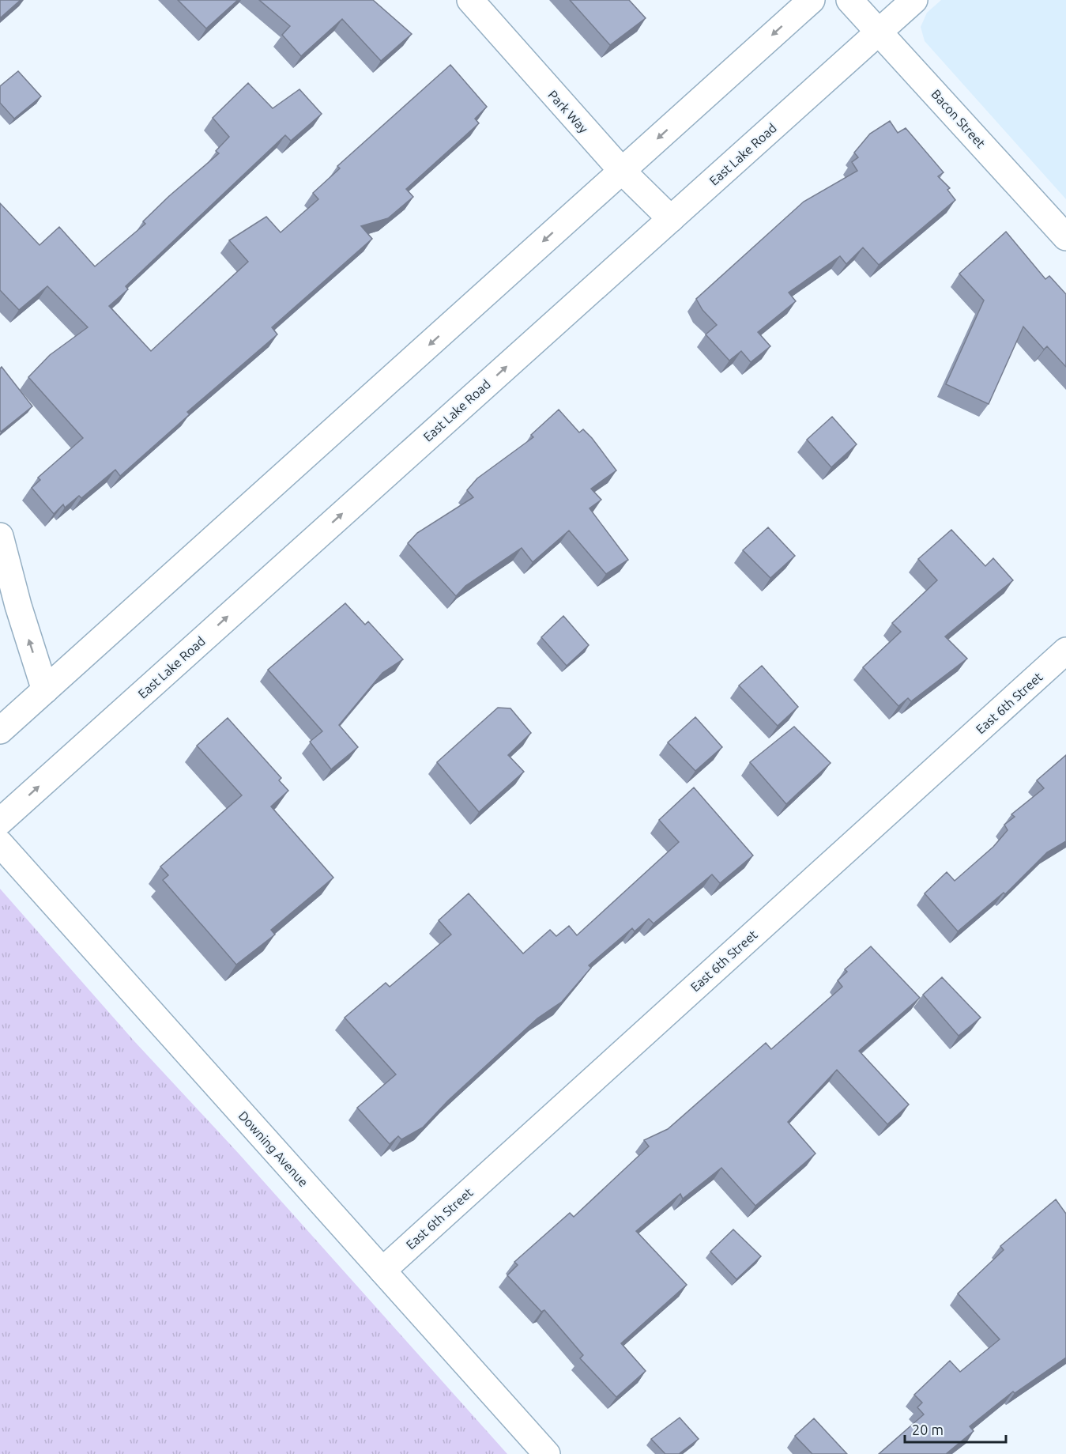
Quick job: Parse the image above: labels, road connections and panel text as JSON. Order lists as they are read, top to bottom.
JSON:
{
  "streets": {
    "street": [
      "Park Way",
      "Bacon Street",
      "East Lake Road",
      "East 6th Street",
      "Downing Avenue"
    ]
  },
  "crossings": [
    ["Park Way", "East Lake Road"],
    ["Bacon Street", "East Lake Road"],
    ["East 6th Street", "Downing Avenue"]
  ],
  "scale_bar": "20 m"
}
